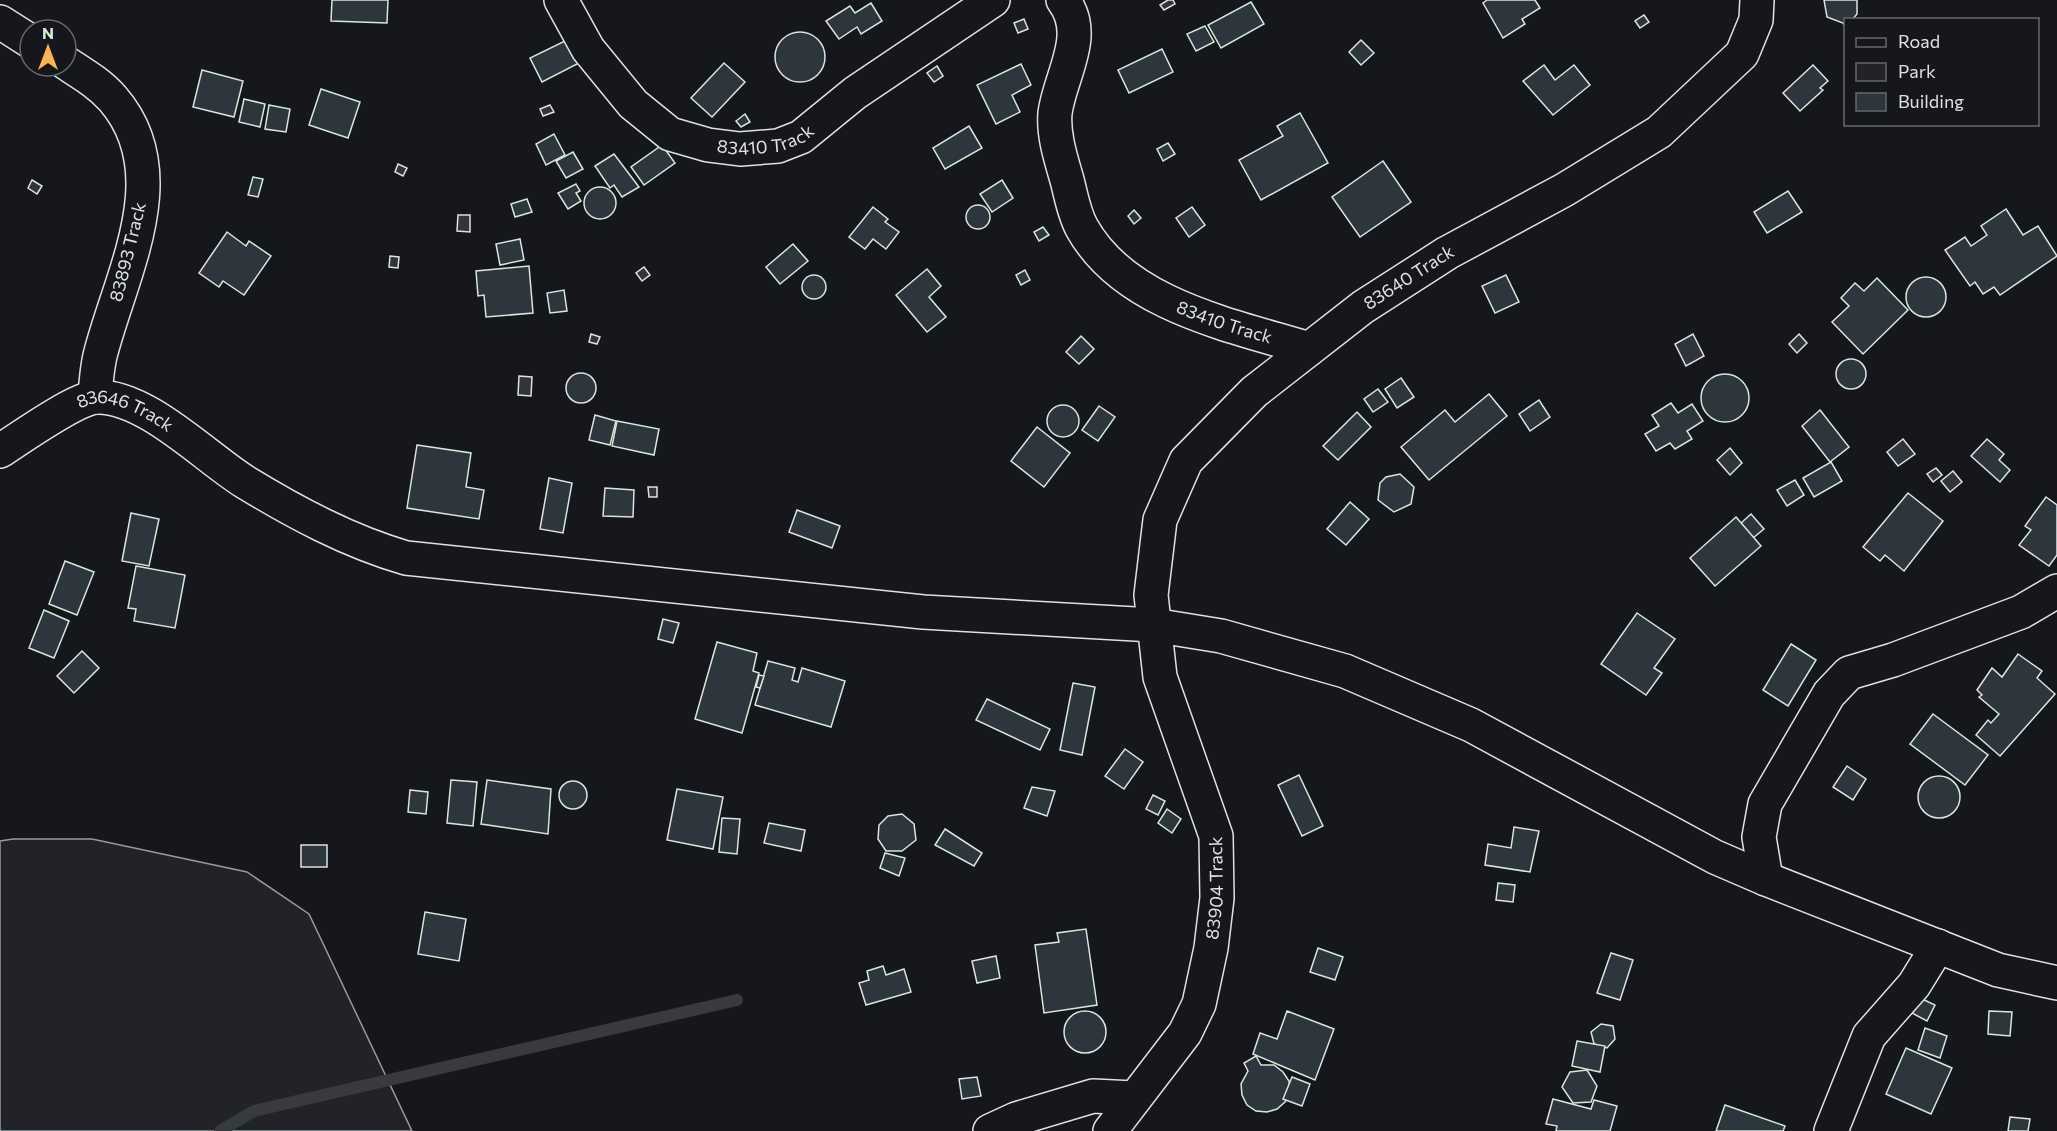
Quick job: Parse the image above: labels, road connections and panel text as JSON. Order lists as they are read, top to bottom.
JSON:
{
  "streets": {
    "street": [
      "83410 Track",
      "83893 Track",
      "83640 Track",
      "83646 Track",
      "83904 Track"
    ]
  },
  "crossings": [
    ["83410 Track", "83640 Track"],
    ["83893 Track", "83646 Track"],
    ["83640 Track", "83646 Track"],
    ["83640 Track", "83904 Track"],
    ["83646 Track", "83904 Track"]
  ],
  "legend": ["Road", "Park", "Building"],
  "north": "top"
}
